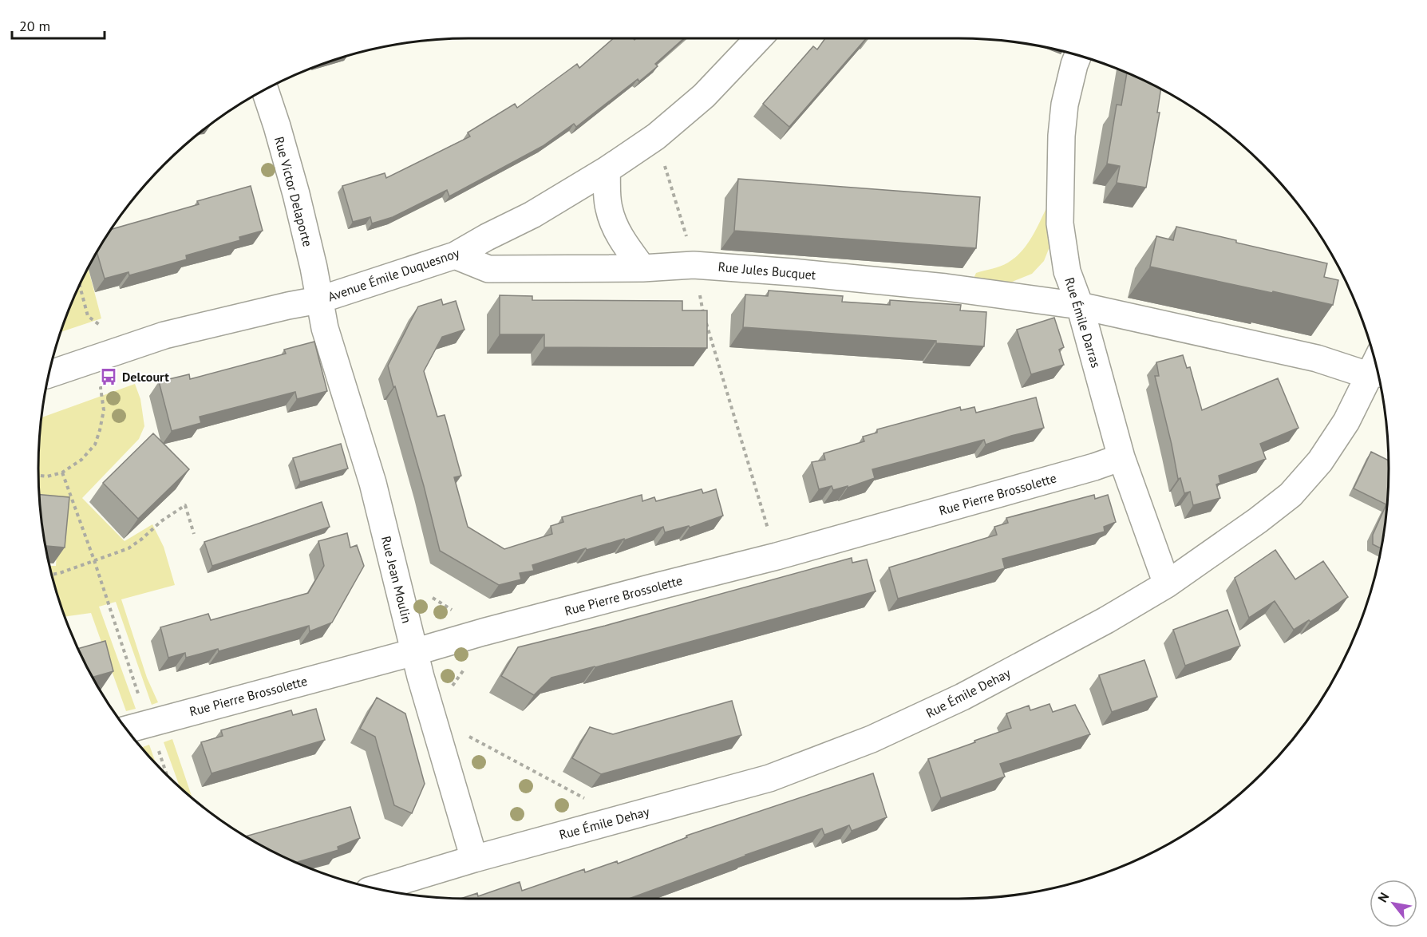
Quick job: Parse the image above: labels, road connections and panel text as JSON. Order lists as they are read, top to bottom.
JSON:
{
  "streets": {
    "street": [
      "Rue Victor Delaporte",
      "Rue Jules Bucquet",
      "Avenue Émile Duquesnoy",
      "Rue Émile Darras",
      "Rue Pierre Brossolette",
      "Rue Jean Moulin",
      "Rue Émile Dehay"
    ]
  },
  "crossings": [
    ["Rue Victor Delaporte", "Avenue Émile Duquesnoy"],
    ["Rue Victor Delaporte", "Rue Jean Moulin"],
    ["Rue Jules Bucquet", "Avenue Émile Duquesnoy"],
    ["Rue Jules Bucquet", "Rue Émile Darras"],
    ["Rue Jules Bucquet", "Rue Émile Dehay"],
    ["Avenue Émile Duquesnoy", "Rue Jean Moulin"],
    ["Rue Émile Darras", "Rue Pierre Brossolette"],
    ["Rue Émile Darras", "Rue Émile Dehay"],
    ["Rue Pierre Brossolette", "Rue Jean Moulin"],
    ["Rue Jean Moulin", "Rue Émile Dehay"]
  ],
  "places": {
    "bus stop": ["Delcourt"]
  },
  "scale_bar": "20 m",
  "north": "top left"
}
